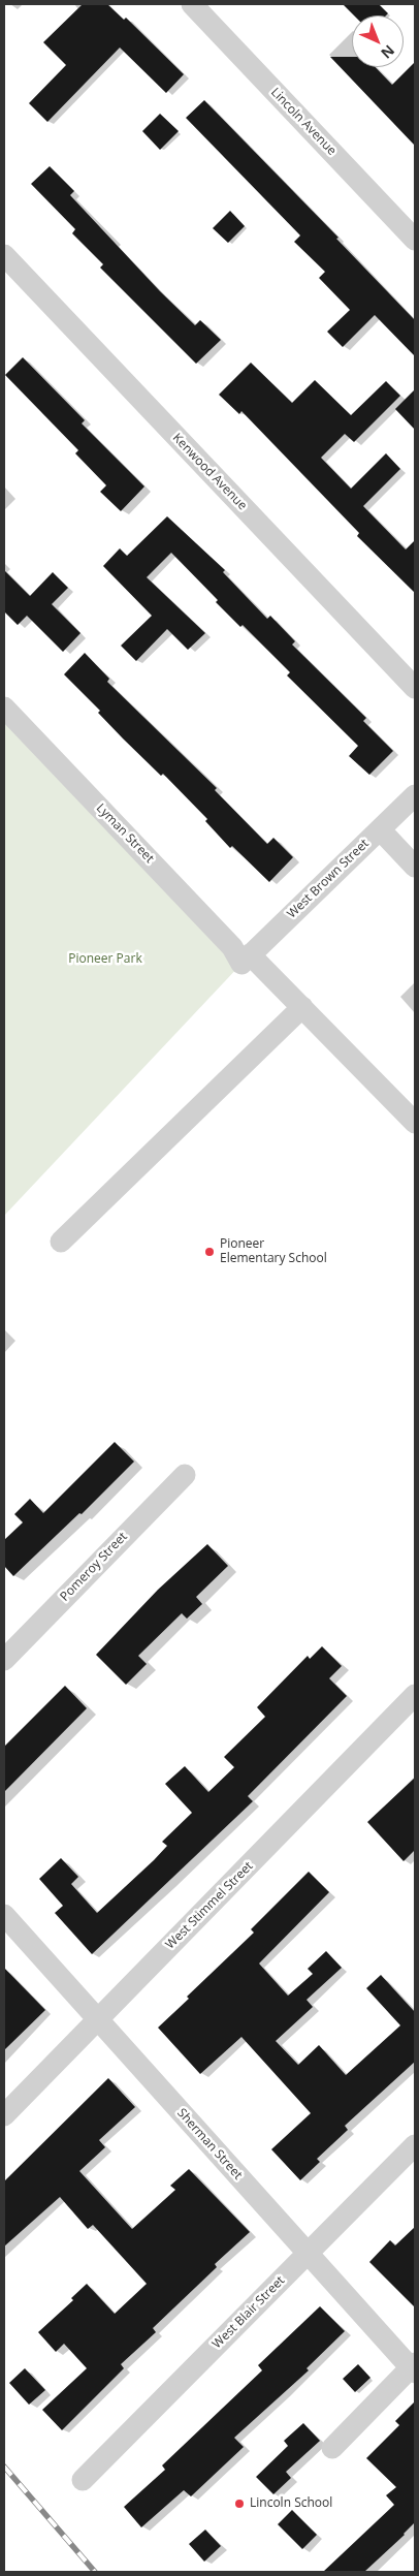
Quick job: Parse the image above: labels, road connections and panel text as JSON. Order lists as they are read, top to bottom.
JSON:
{
  "streets": {
    "street": [
      "Lincoln Avenue",
      "Kenwood Avenue",
      "Lyman Street",
      "West Brown Street",
      "Pomeroy Street",
      "West Stimmel Street",
      "Sherman Street",
      "West Blair Street"
    ]
  },
  "crossings": [
    ["Lyman Street", "West Brown Street"],
    ["West Stimmel Street", "Sherman Street"],
    ["Sherman Street", "West Blair Street"]
  ],
  "parks": ["Pioneer Park"],
  "places": ["Pioneer Elementary School", "Lincoln School"],
  "north": "bottom right"
}
